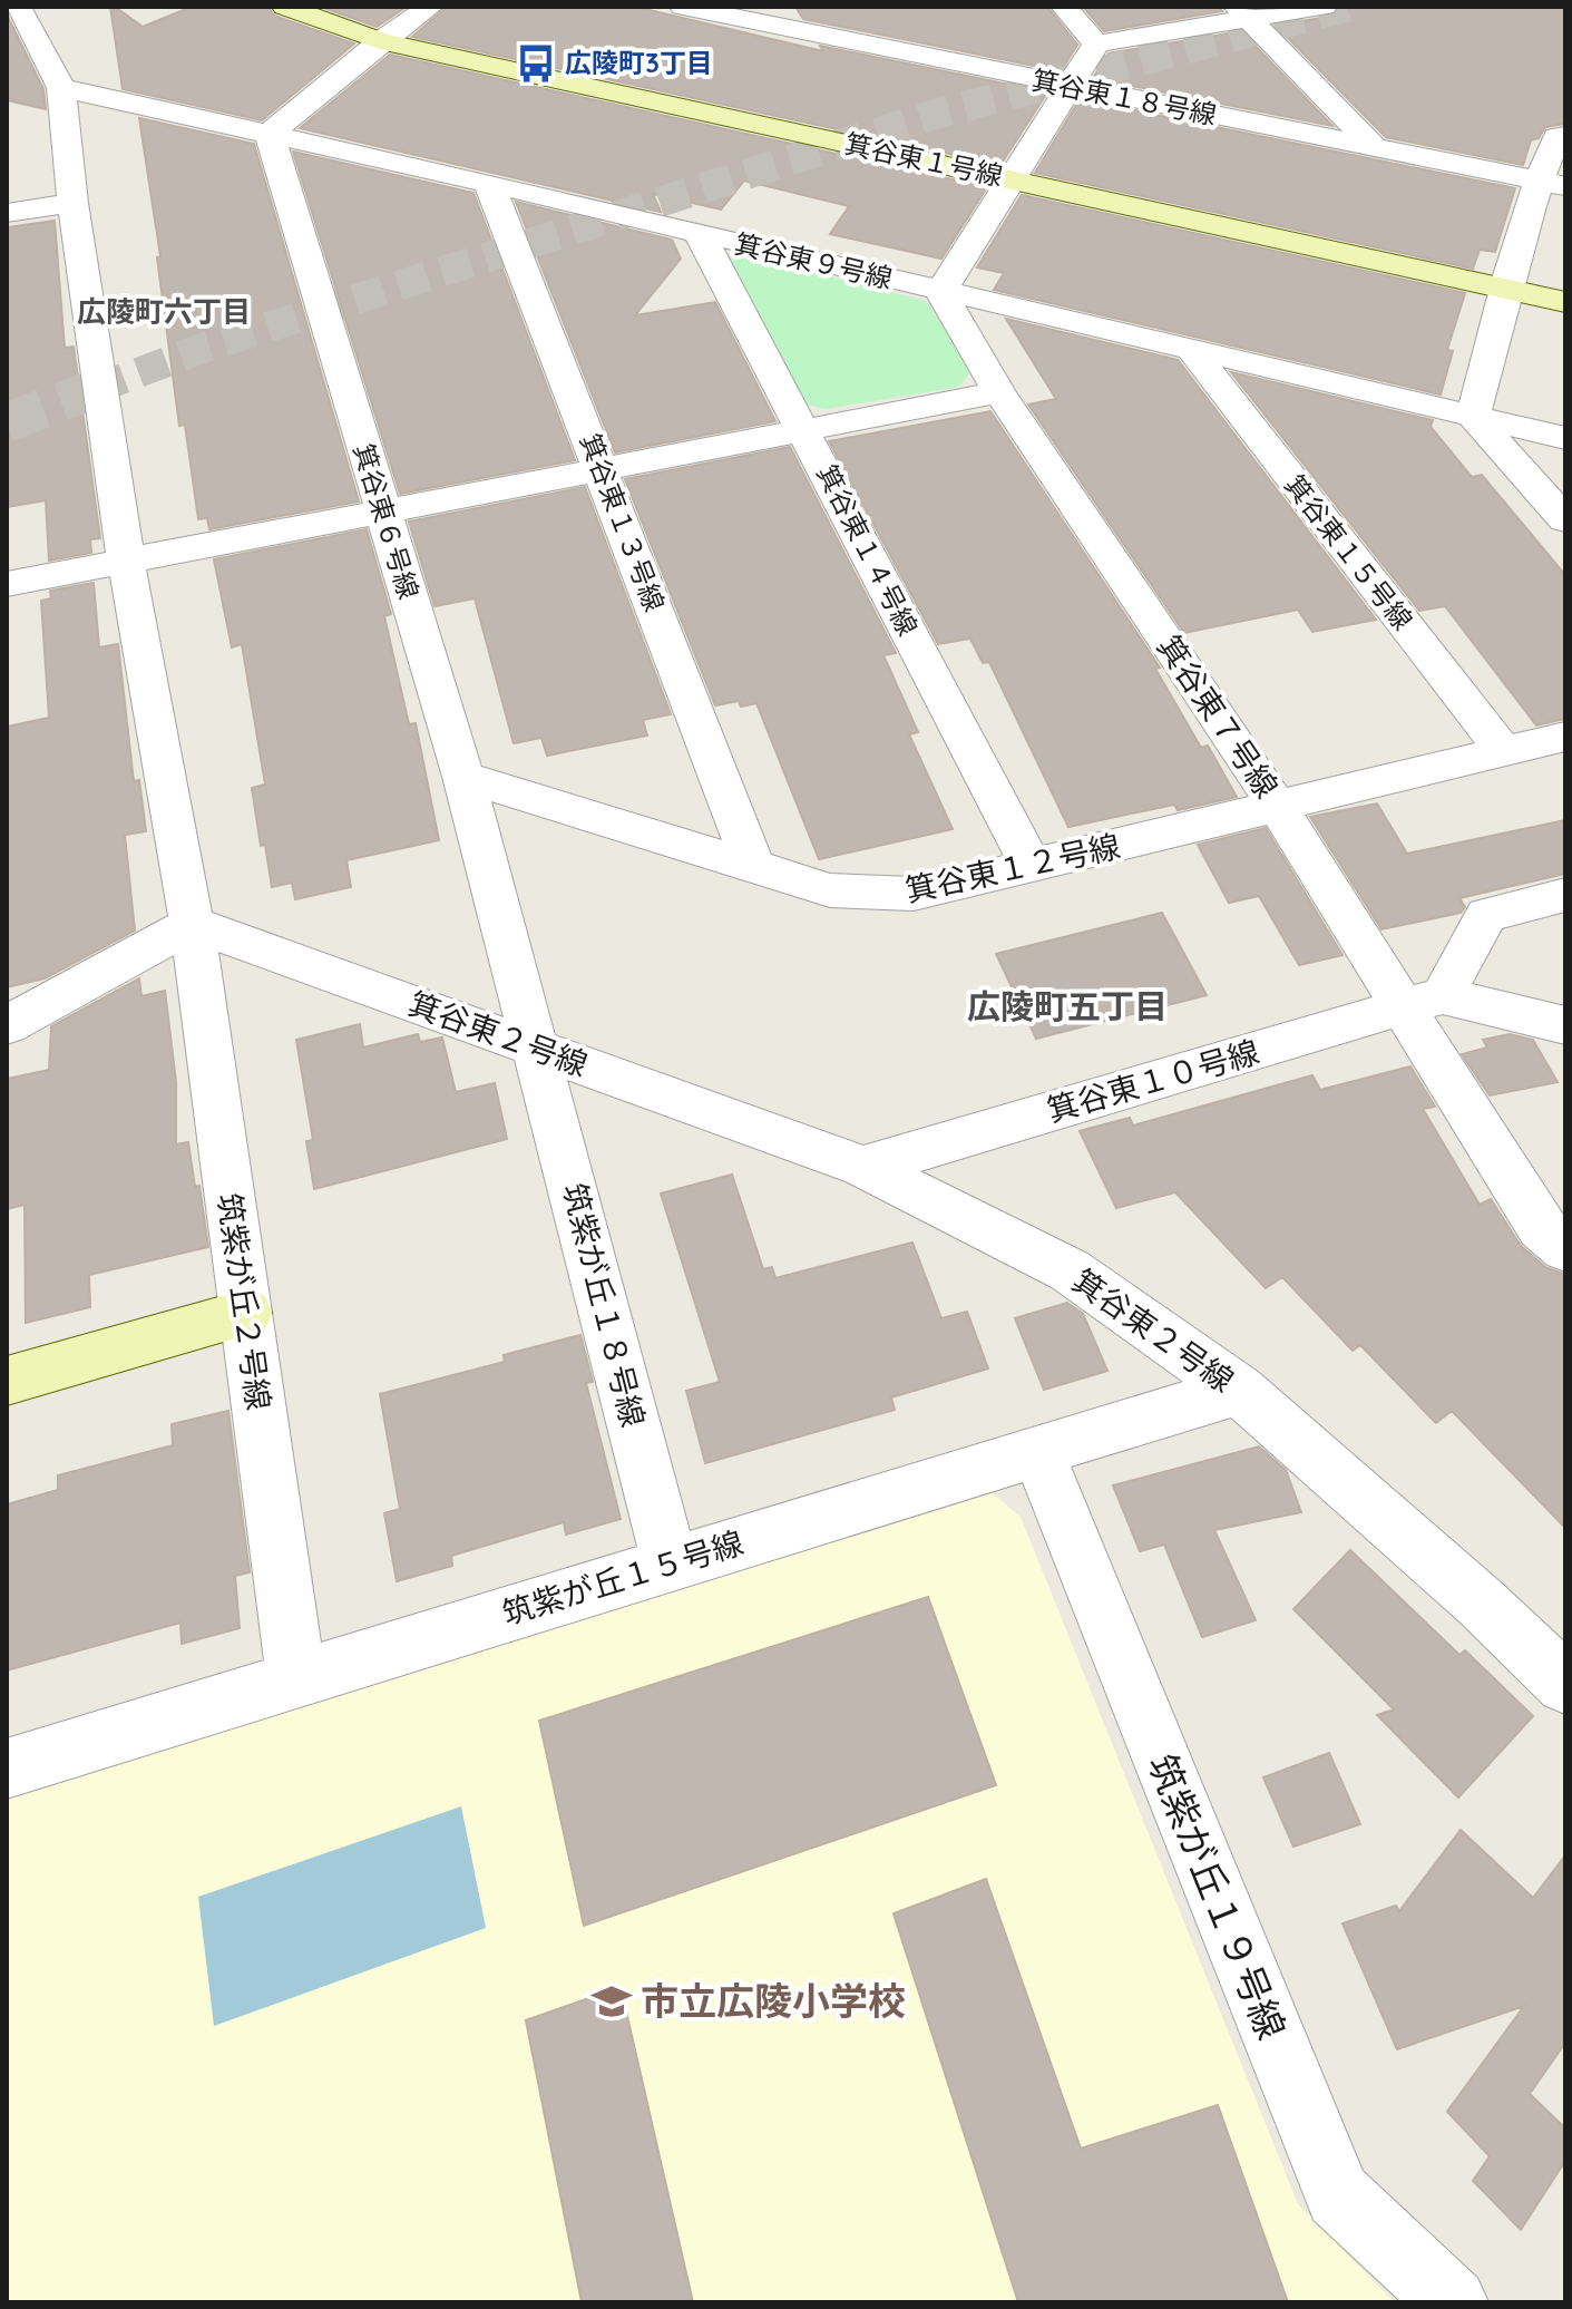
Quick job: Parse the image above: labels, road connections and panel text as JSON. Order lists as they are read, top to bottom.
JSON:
{
  "streets": {
    "street": [
      "箕谷東１８号線",
      "箕谷東１号線",
      "箕谷東９号線",
      "箕谷東６号線",
      "箕谷東１３号線",
      "箕谷東１４号線",
      "箕谷東１５号線",
      "箕谷東７号線",
      "箕谷東１２号線",
      "箕谷東２号線",
      "箕谷東１０号線",
      "筑紫が丘２号線",
      "筑紫が丘１８号線",
      "筑紫が丘１５号線",
      "筑紫が丘１９号線"
    ]
  },
  "crossings": [
    ["箕谷東９号線", "箕谷東６号線"],
    ["箕谷東９号線", "箕谷東１３号線"],
    ["箕谷東９号線", "箕谷東１４号線"],
    ["箕谷東９号線", "箕谷東１５号線"],
    ["箕谷東９号線", "箕谷東７号線"],
    ["箕谷東６号線", "箕谷東１２号線"],
    ["箕谷東６号線", "箕谷東２号線"],
    ["箕谷東６号線", "筑紫が丘１８号線"],
    ["箕谷東１３号線", "箕谷東１２号線"],
    ["箕谷東１４号線", "箕谷東１２号線"],
    ["箕谷東１５号線", "箕谷東１２号線"],
    ["箕谷東７号線", "箕谷東１２号線"],
    ["箕谷東７号線", "箕谷東１０号線"],
    ["箕谷東２号線", "箕谷東１０号線"],
    ["箕谷東２号線", "筑紫が丘２号線"],
    ["箕谷東２号線", "筑紫が丘１８号線"],
    ["箕谷東２号線", "筑紫が丘１５号線"],
    ["筑紫が丘２号線", "筑紫が丘１５号線"],
    ["筑紫が丘１８号線", "筑紫が丘１５号線"],
    ["筑紫が丘１５号線", "筑紫が丘１９号線"]
  ],
  "districts": ["広陵町六丁目", "広陵町五丁目"],
  "places": {
    "bus stop": ["広陵町3丁目"],
    "school or university": ["市立広陵小学校"]
  }
}
